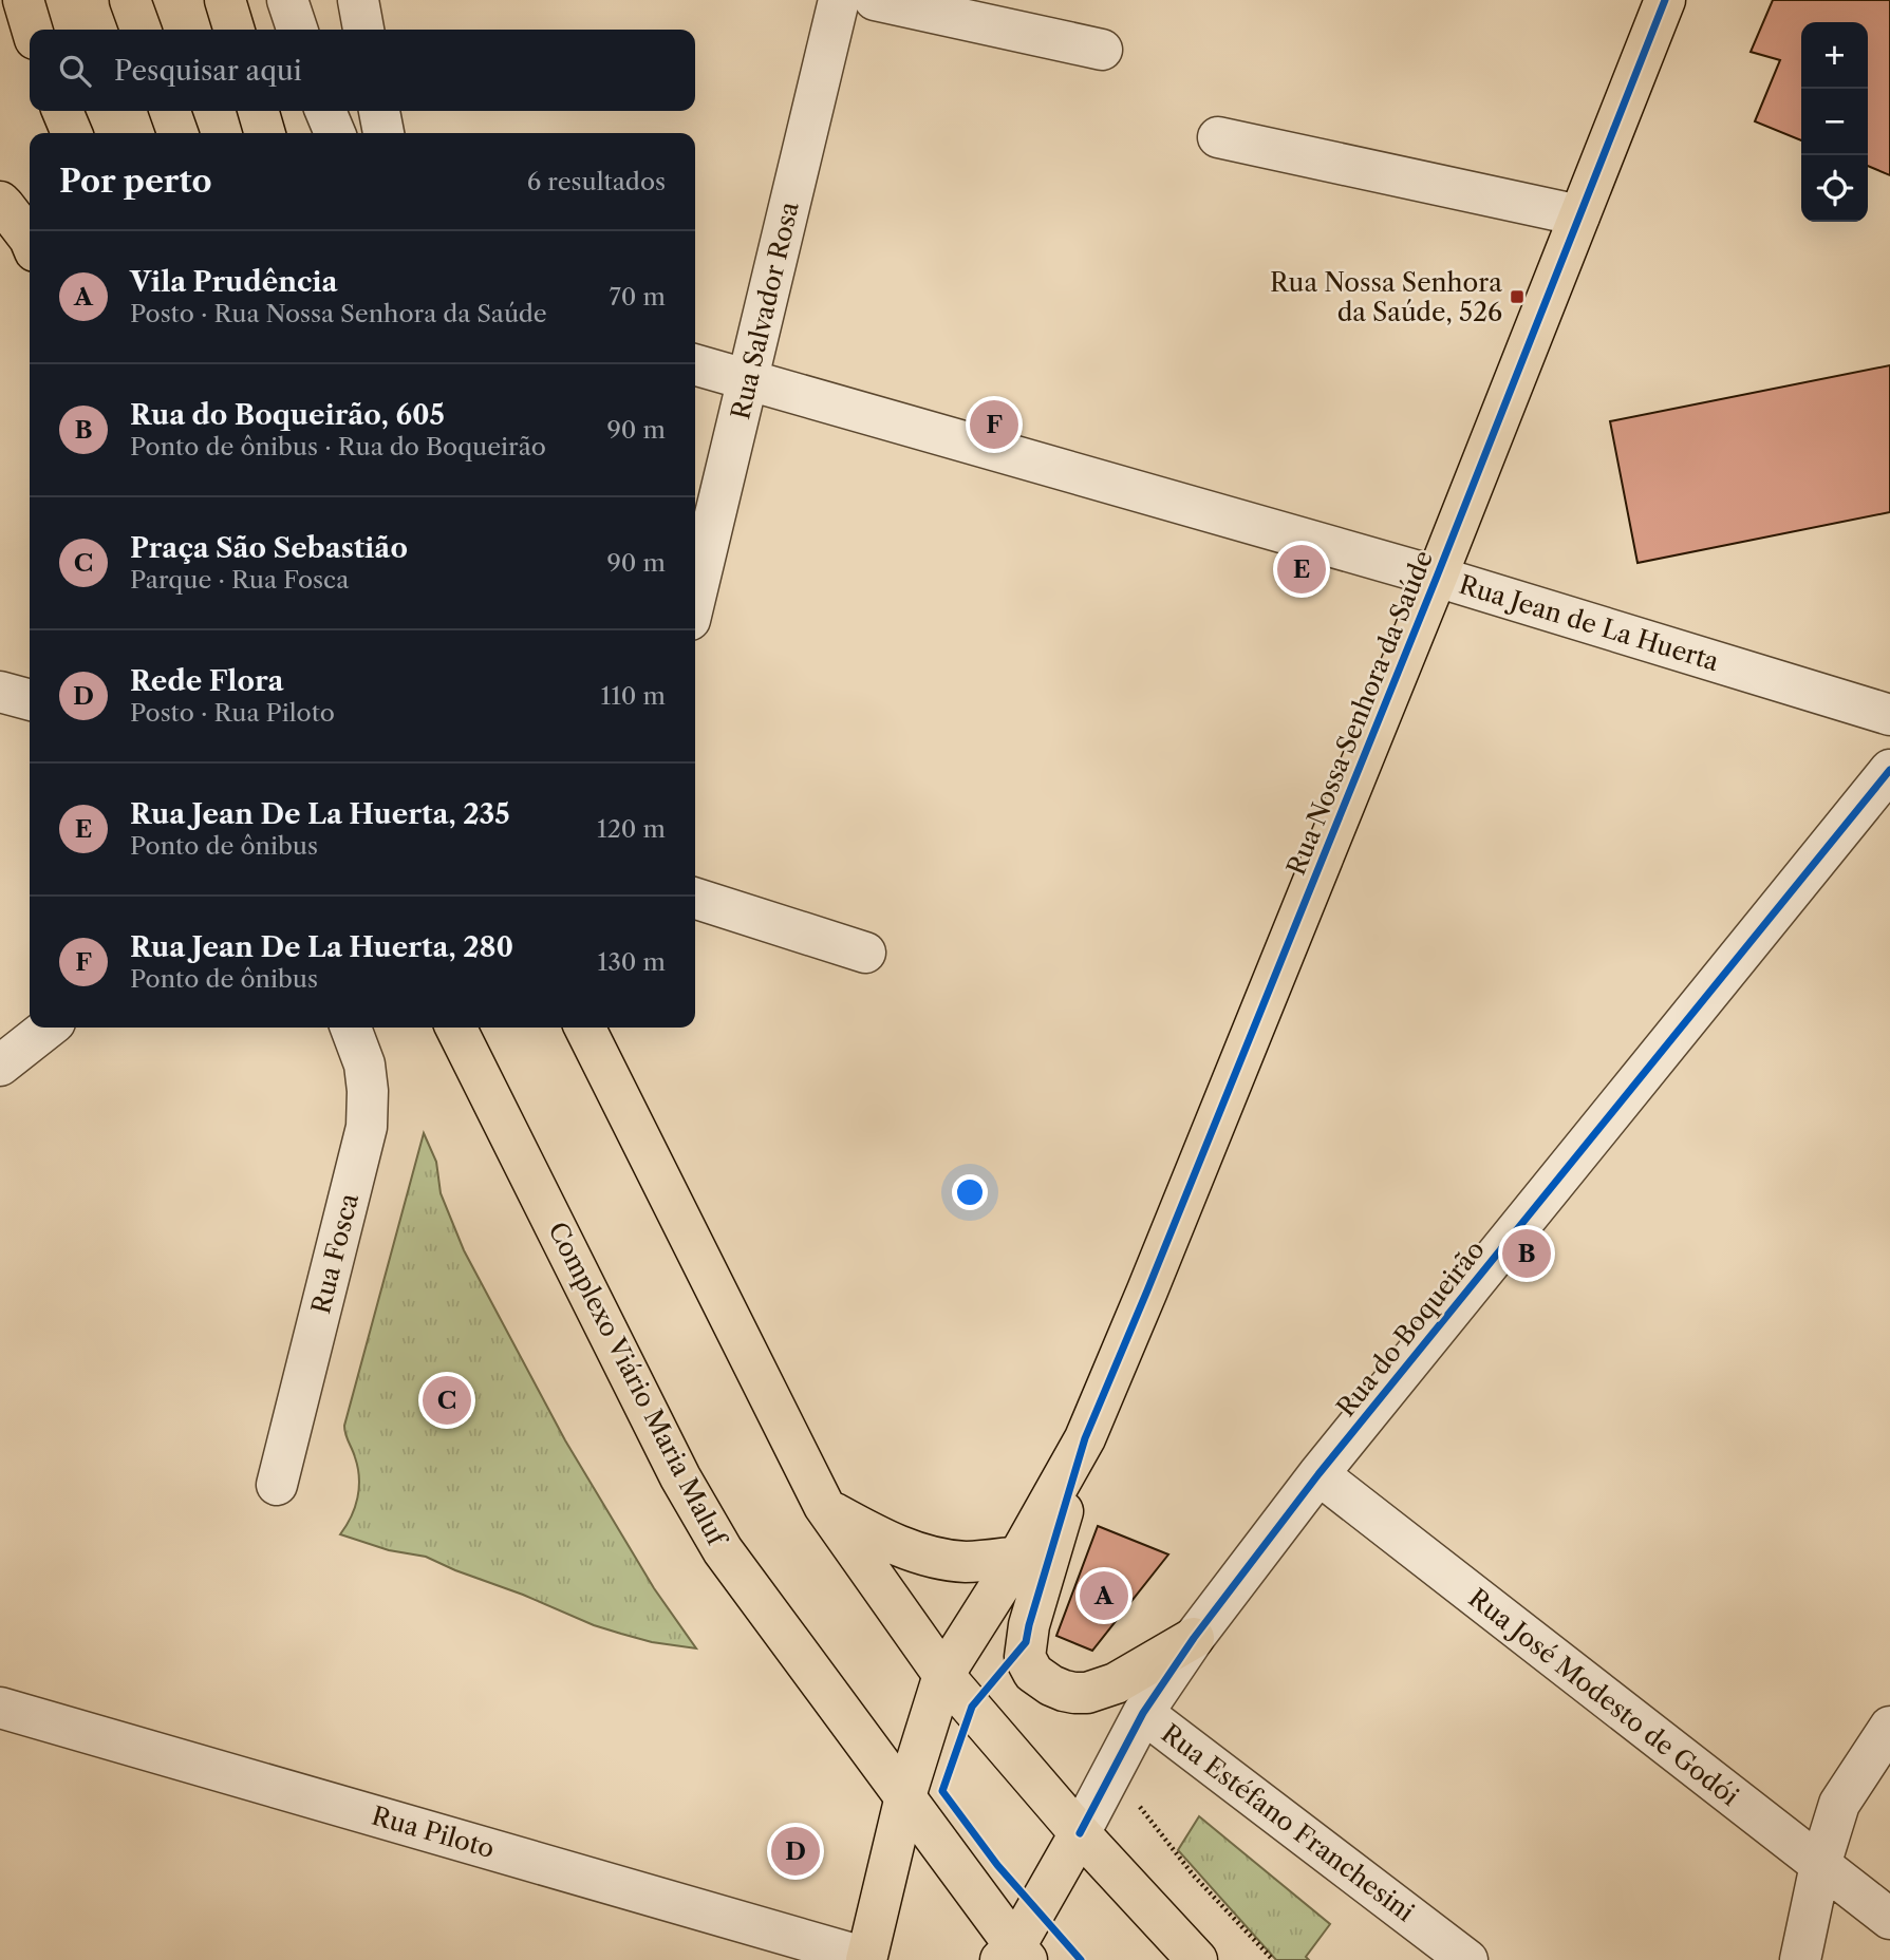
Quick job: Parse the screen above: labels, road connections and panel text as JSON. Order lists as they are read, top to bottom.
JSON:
{
  "streets": {
    "main road": ["Rua Nossa Senhora da Saúde", "Rua do Boqueirão", "Complexo Viário Maria Maluf"],
    "street": [
      "Rua Salvador Rosa",
      "Rua Jean de La Huerta",
      "Rua Fosca",
      "Rua José Modesto de Godói",
      "Rua Estéfano Franchesini",
      "Rua Piloto"
    ]
  },
  "crossings": [
    ["Rua Salvador Rosa", "Rua Jean de La Huerta"],
    ["Rua Jean de La Huerta", "Rua Nossa Senhora da Saúde"],
    ["Rua Nossa Senhora da Saúde", "Complexo Viário Maria Maluf"],
    ["Rua Nossa Senhora da Saúde", "Rua Piloto"],
    ["Rua do Boqueirão", "Complexo Viário Maria Maluf"],
    ["Rua do Boqueirão", "Rua José Modesto de Godói"],
    ["Rua do Boqueirão", "Rua Estéfano Franchesini"]
  ],
  "places": {
    "transit": ["Rua Nossa Senhora da Saúde, 526"]
  },
  "page": {
    "map_buttons": ["+", "−"],
    "search": "Pesquisar aqui",
    "heading": ["Por perto", "6 resultados"],
    "list": [
      {
        "mark": "A",
        "name": "Vila Prudência",
        "note": "Posto · Rua Nossa Senhora da Saúde",
        "value": "70 m"
      },
      {
        "mark": "B",
        "name": "Rua do Boqueirão, 605",
        "note": "Ponto de ônibus · Rua do Boqueirão",
        "value": "90 m"
      },
      {
        "mark": "C",
        "name": "Praça São Sebastião",
        "note": "Parque · Rua Fosca",
        "value": "90 m"
      },
      {
        "mark": "D",
        "name": "Rede Flora",
        "note": "Posto · Rua Piloto",
        "value": "110 m"
      },
      {
        "mark": "E",
        "name": "Rua Jean De La Huerta, 235",
        "note": "Ponto de ônibus",
        "value": "120 m"
      },
      {
        "mark": "F",
        "name": "Rua Jean De La Huerta, 280",
        "note": "Ponto de ônibus",
        "value": "130 m"
      }
    ],
    "pins": [
      "F",
      "E",
      "B",
      "C",
      "A",
      "D"
    ]
  }
}
